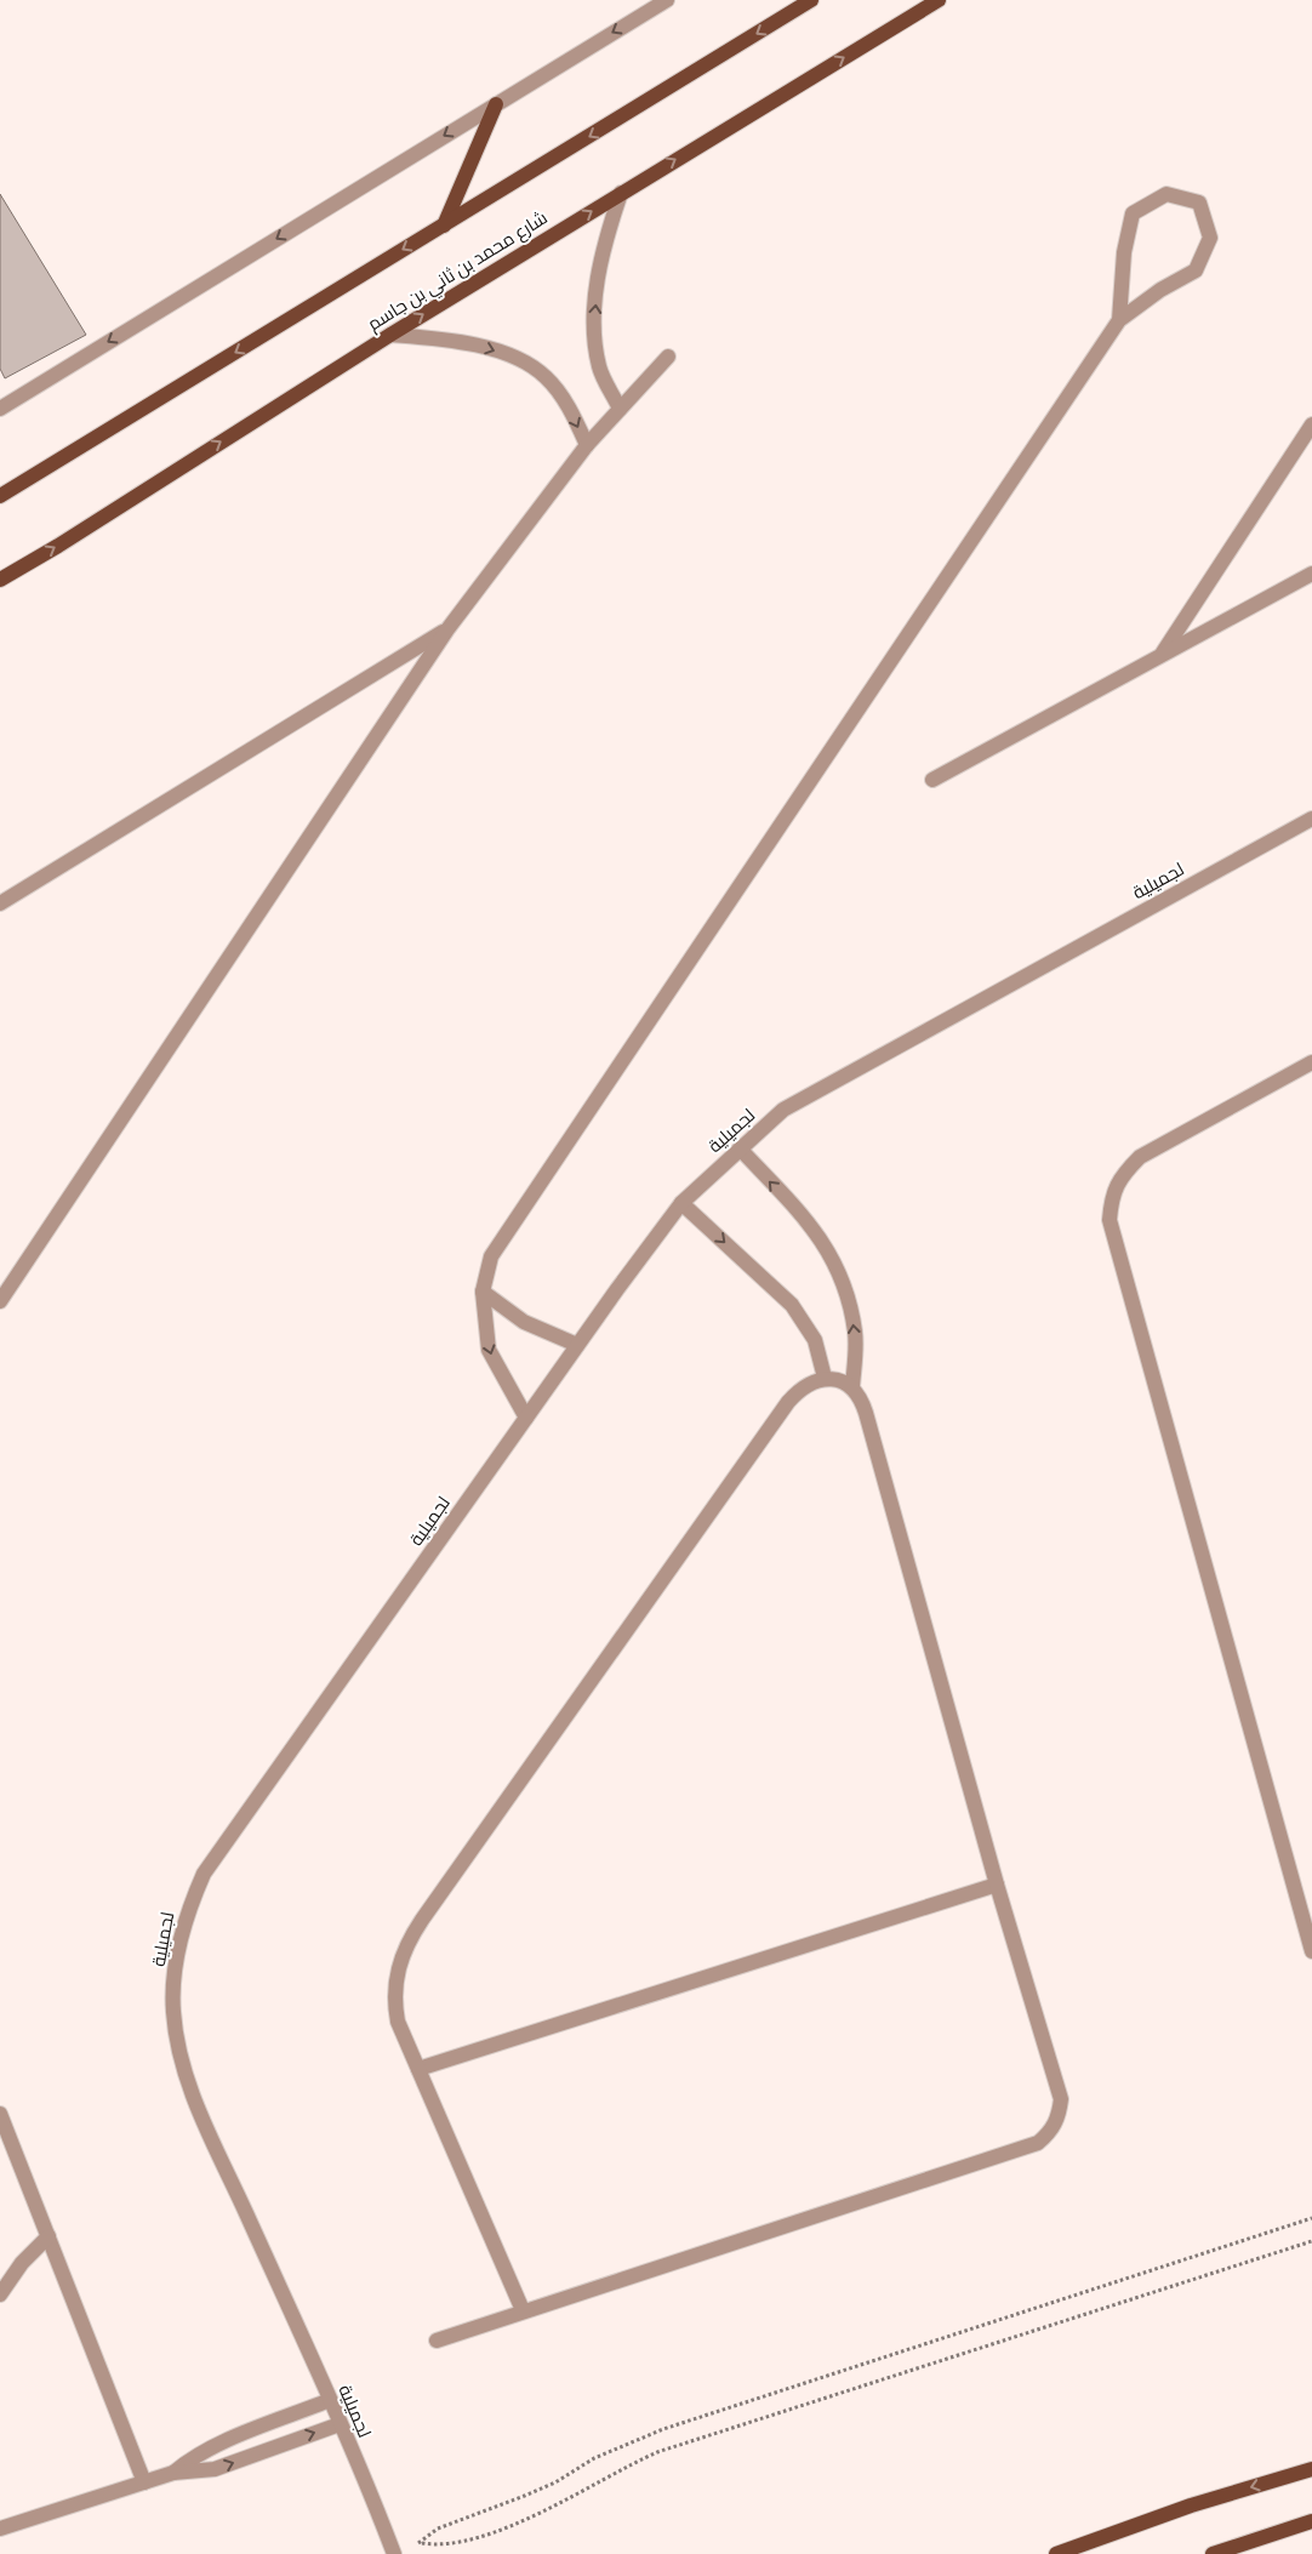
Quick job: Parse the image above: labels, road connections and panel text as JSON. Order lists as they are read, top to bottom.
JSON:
{
  "streets": {
    "main road": ["شارع محمد بن ثاني بن جاسم"],
    "street": ["لجميلية"]
  }
}
